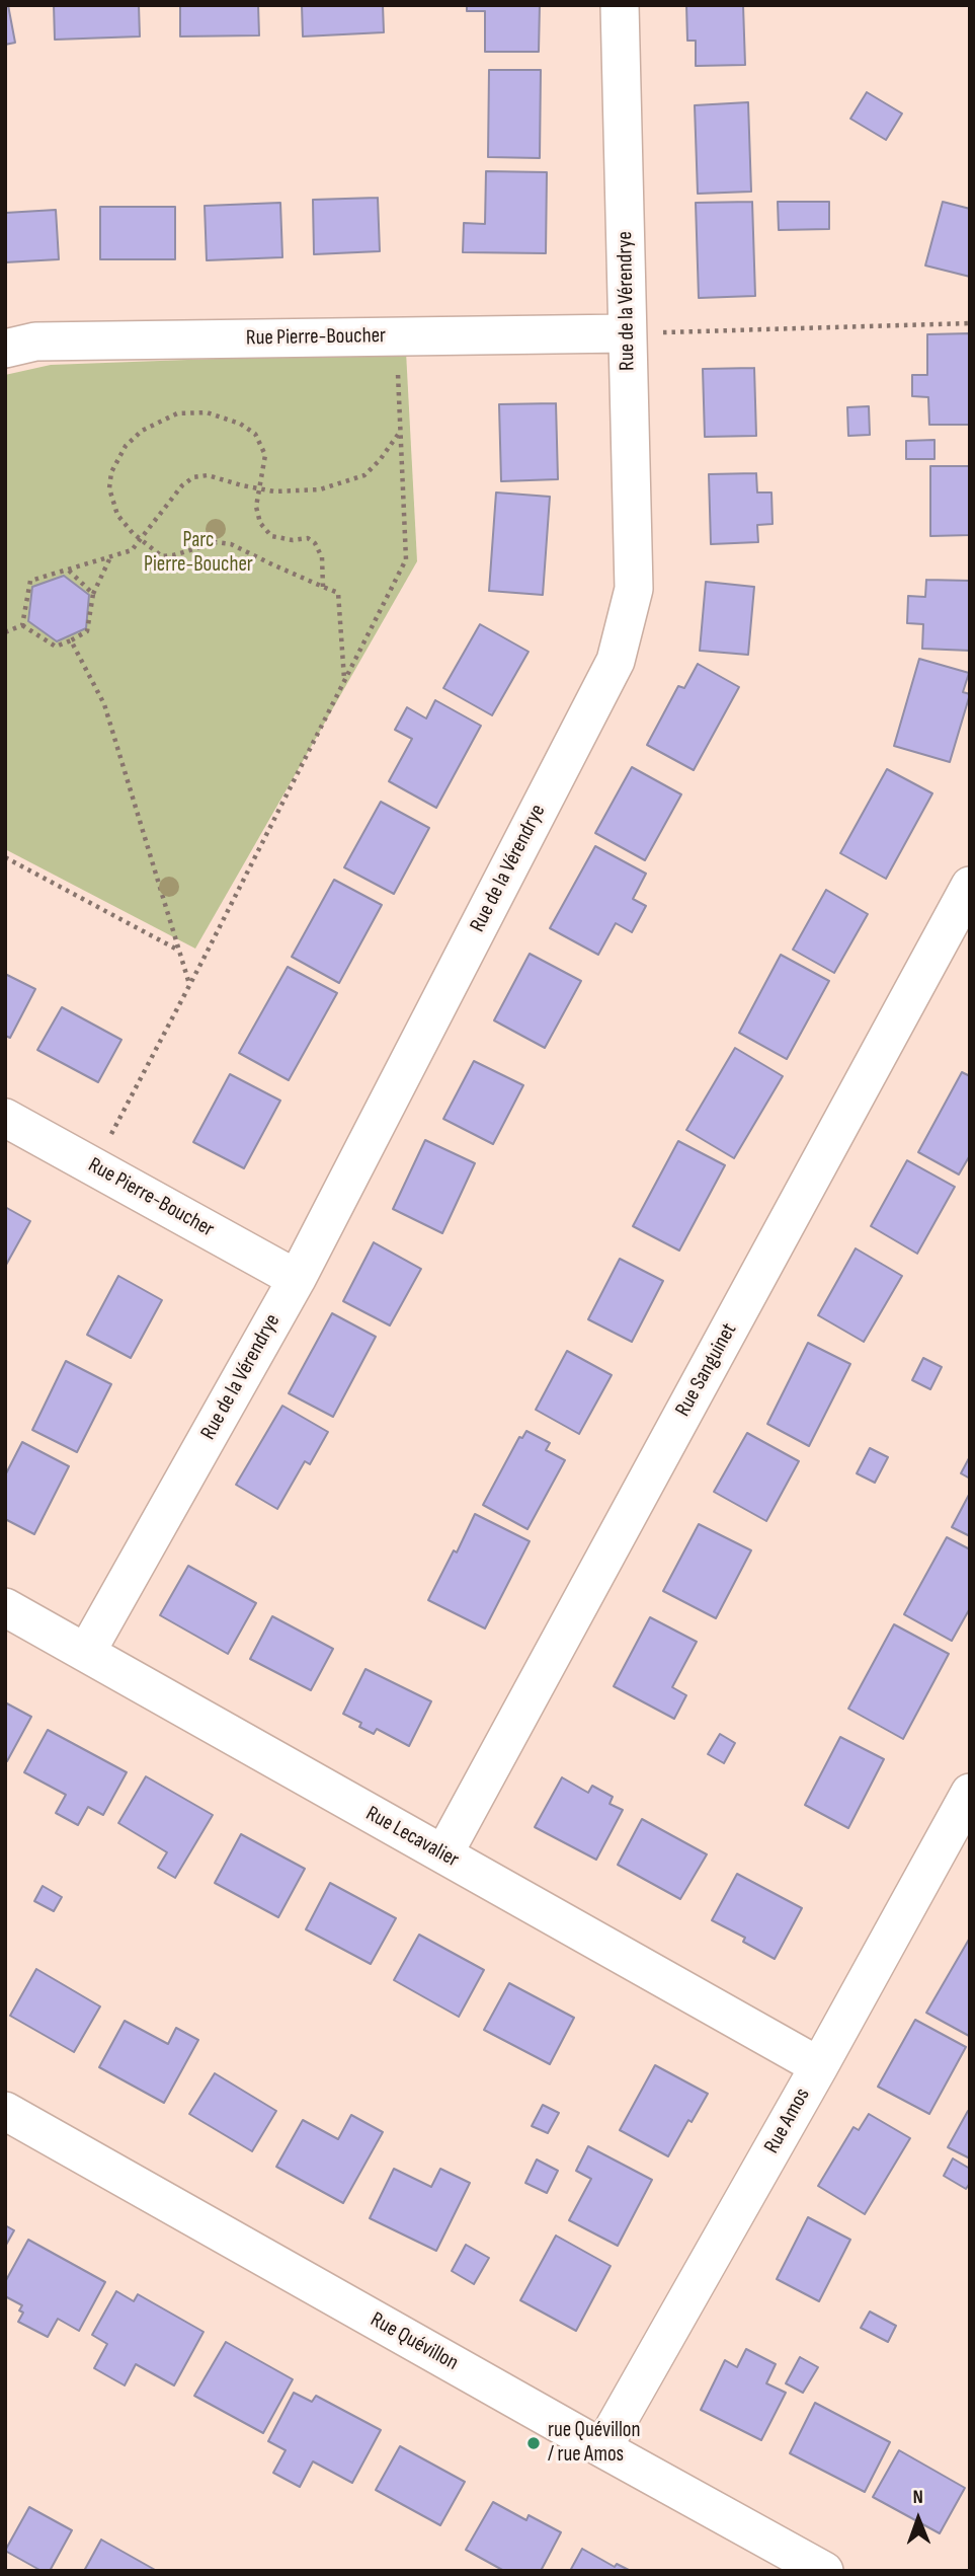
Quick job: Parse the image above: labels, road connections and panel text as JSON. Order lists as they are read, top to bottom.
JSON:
{
  "streets": {
    "street": [
      "Rue de la Vérendrye",
      "Rue Pierre-Boucher",
      "Rue Sanguinet",
      "Rue Lecavalier",
      "Rue Amos",
      "Rue Quévillon"
    ]
  },
  "crossings": [
    ["Rue de la Vérendrye", "Rue Pierre-Boucher"],
    ["Rue de la Vérendrye", "Rue Lecavalier"],
    ["Rue Sanguinet", "Rue Lecavalier"],
    ["Rue Lecavalier", "Rue Amos"],
    ["Rue Amos", "Rue Quévillon"]
  ],
  "parks": ["Parc Pierre-Boucher"],
  "places": ["rue Quévillon / rue Amos"],
  "north": "top"
}
